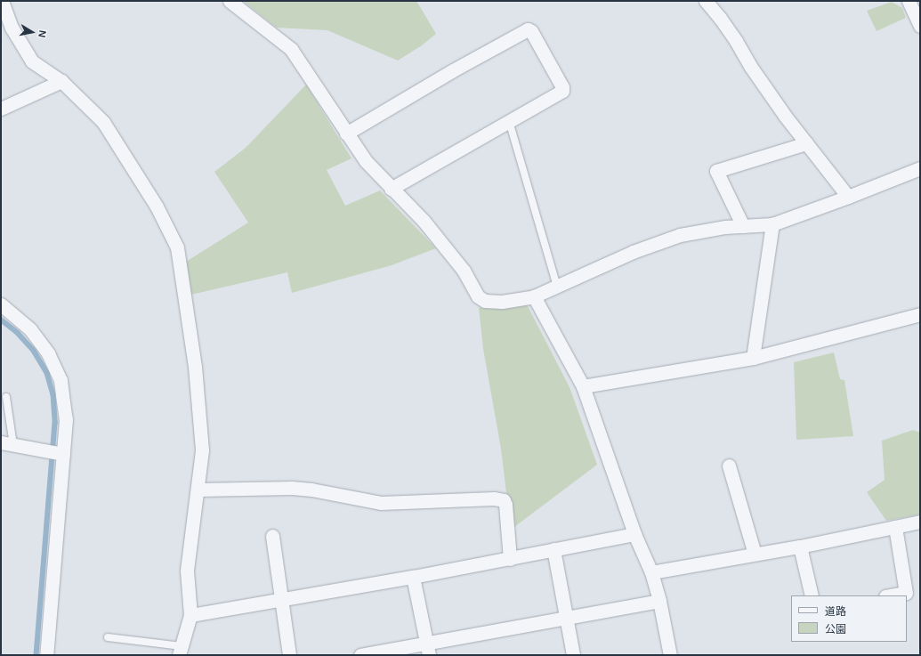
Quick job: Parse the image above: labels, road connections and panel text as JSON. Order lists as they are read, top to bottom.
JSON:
{
  "legend": ["道路", "公園"],
  "north": "right"
}
